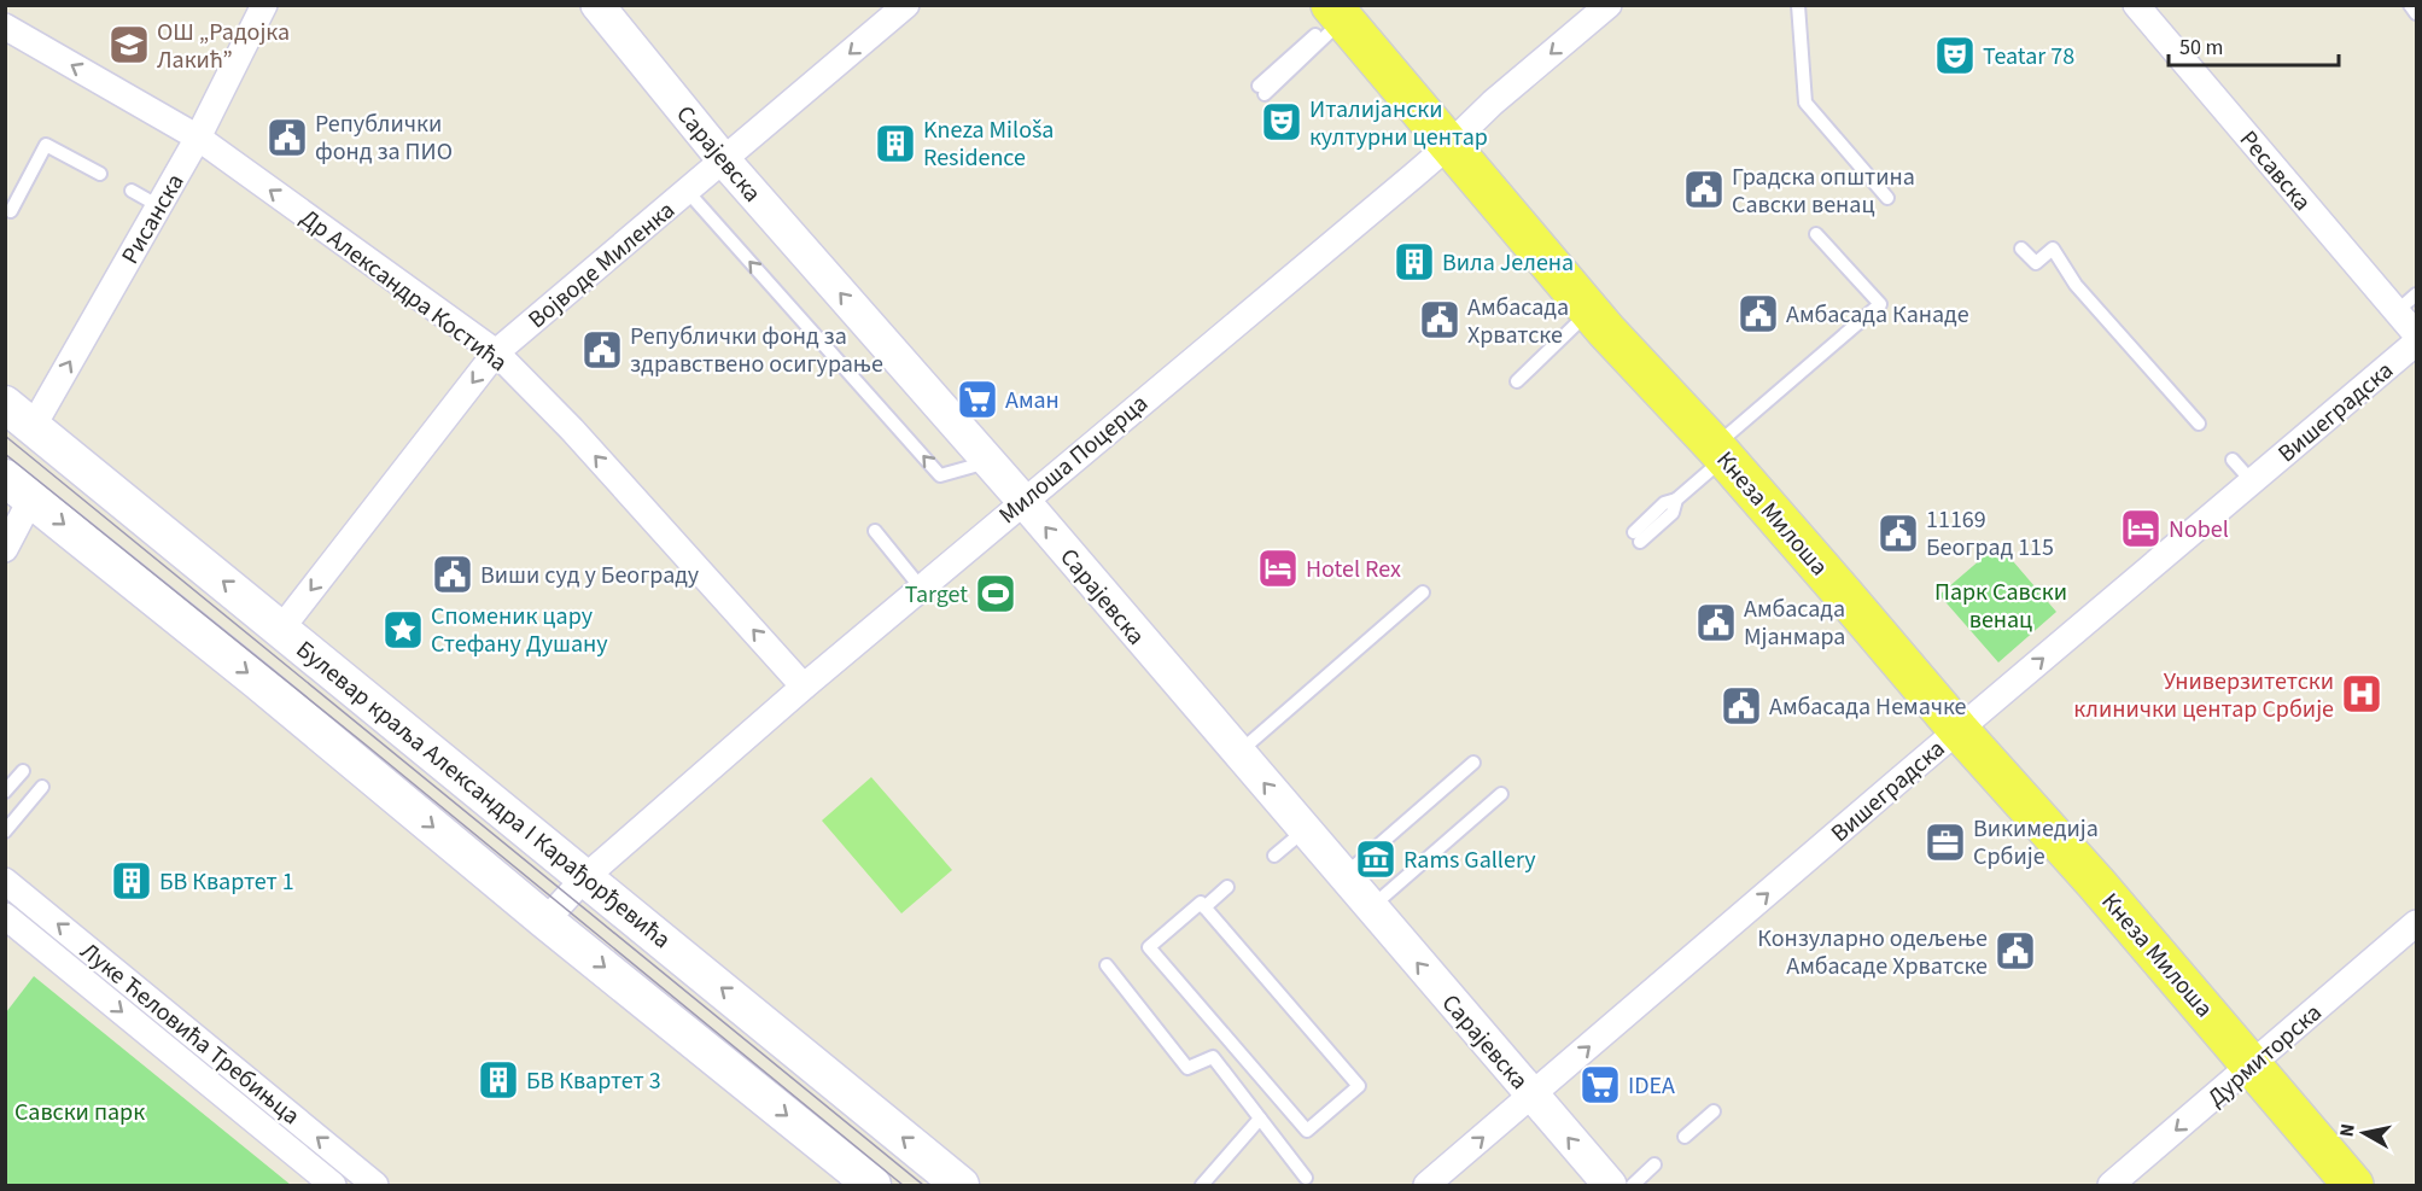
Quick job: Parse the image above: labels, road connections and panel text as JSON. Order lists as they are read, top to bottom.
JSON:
{
  "streets": {
    "main road": ["Кнеза Милоша", "Булевар краља Александра I Карађорђевића"],
    "street": [
      "Сарајевска",
      "Ресавска",
      "Рисанска",
      "Војводе Миленка",
      "Др Александра Костића",
      "Вишеградска",
      "Милоша Поцерца",
      "Луке Ћеловића Требињца",
      "Дурмиторска"
    ]
  },
  "crossings": [
    ["Сарајевска", "Војводе Миленка"],
    ["Сарајевска", "Вишеградска"],
    ["Сарајевска", "Милоша Поцерца"],
    ["Рисанска", "Др Александра Костића"],
    ["Рисанска", "Булевар краља Александра I Карађорђевића"],
    ["Војводе Миленка", "Др Александра Костића"],
    ["Војводе Миленка", "Булевар краља Александра I Карађорђевића"],
    ["Др Александра Костића", "Милоша Поцерца"],
    ["Вишеградска", "Кнеза Милоша"],
    ["Милоша Поцерца", "Кнеза Милоша"],
    ["Милоша Поцерца", "Булевар краља Александра I Карађорђевића"],
    ["Кнеза Милоша", "Дурмиторска"]
  ],
  "one_way": [
    "Сарајевска",
    "Рисанска",
    "Војводе Миленка",
    "Др Александра Костића",
    "Вишеградска",
    "Дурмиторска"
  ],
  "parks": ["Парк Савски венац", "Савски парк"],
  "places": {
    "school or university": ["ОШ „Радојка Лакић”"],
    "theatre": ["Teatar 78", "Италијански културни центар"],
    "public building": [
      "Републички фонд за ПИО",
      "Градска општина Савски венац",
      "Амбасада Канаде",
      "Амбасада Хрватске",
      "Републички фонд за здравствено осигурање",
      "11169 Београд 115",
      "Виши суд у Београду",
      "Амбасада Мјанмара",
      "Амбасада Немачке",
      "Конзуларно одељење Амбасаде Хрватске"
    ],
    "building": [
      "Kneza Miloša Residence",
      "Вила Јелена",
      "БВ Квартет 1",
      "БВ Квартет 3"
    ],
    "supermarket": ["Аман", "IDEA"],
    "hotel": ["Nobel", "Hotel Rex"],
    "sports": ["Target"],
    "place": ["Споменик цару Стефану Душану"],
    "hospital": ["Универзитетски клинички центар Србије"],
    "office": ["Викимедија Србије"],
    "museum": ["Rams Gallery"]
  },
  "scale_bar": "50 m",
  "north": "left"
}
